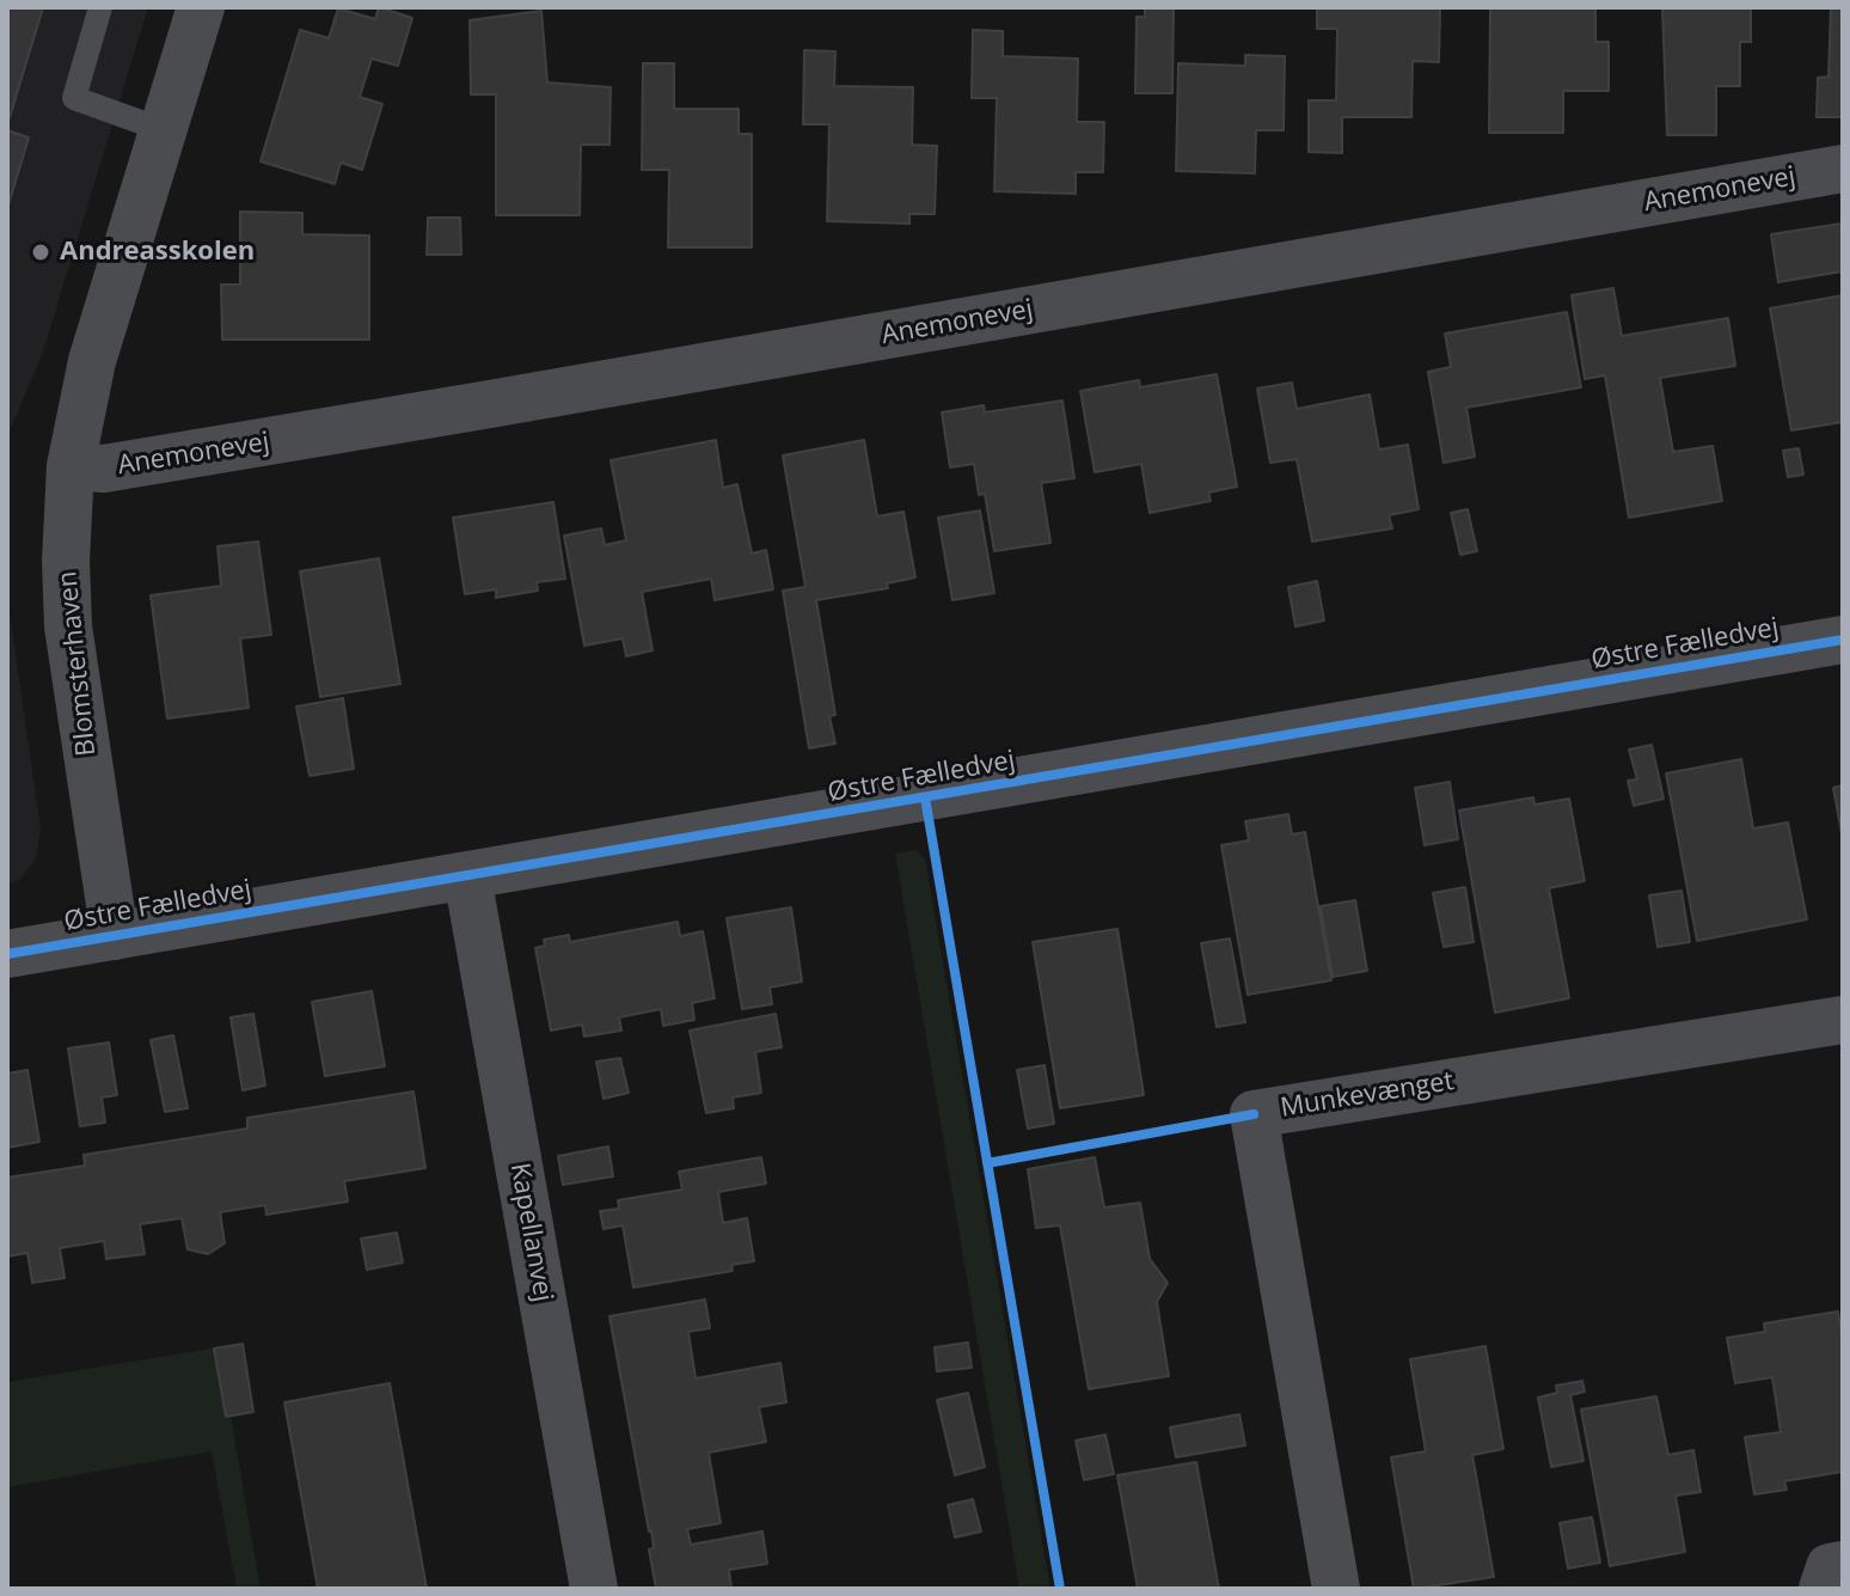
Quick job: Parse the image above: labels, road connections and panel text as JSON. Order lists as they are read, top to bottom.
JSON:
{
  "streets": {
    "street": [
      "Anemonevej",
      "Østre Fælledvej",
      "Blomsterhaven",
      "Munkevænget",
      "Kapellanvej"
    ]
  },
  "crossings": [
    ["Anemonevej", "Blomsterhaven"],
    ["Østre Fælledvej", "Blomsterhaven"],
    ["Østre Fælledvej", "Kapellanvej"]
  ],
  "places": ["Andreasskolen"]
}
